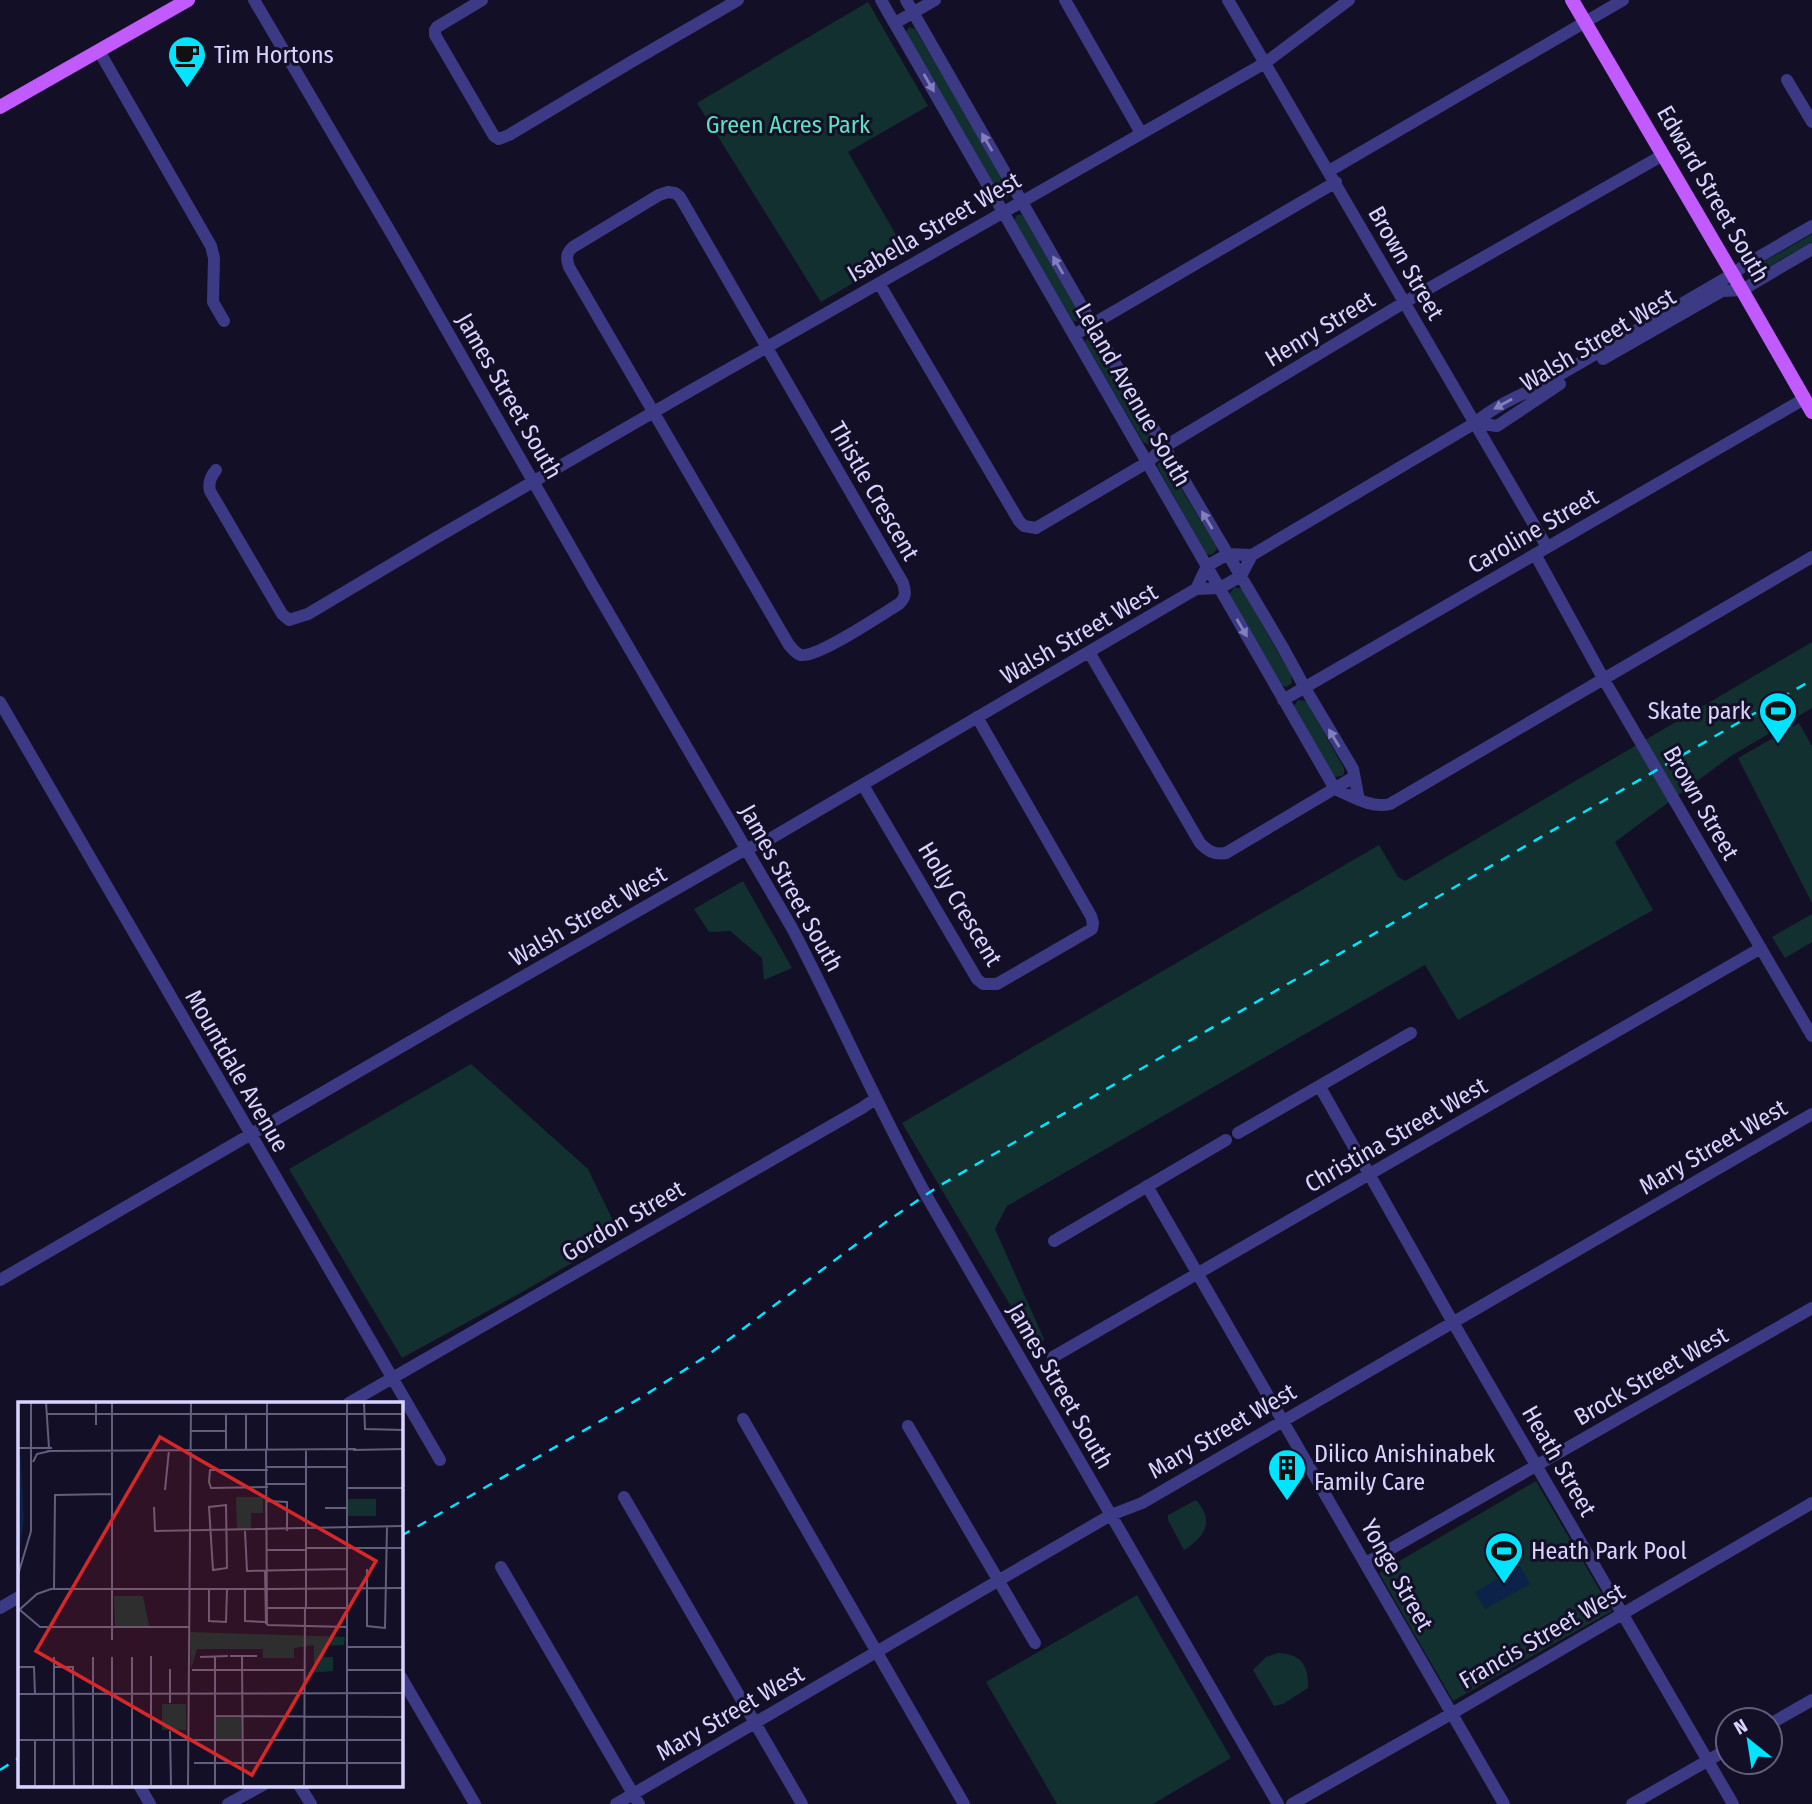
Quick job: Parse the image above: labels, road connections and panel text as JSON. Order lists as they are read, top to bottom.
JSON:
{
  "streets": {
    "main road": ["Edward Street South"],
    "street": [
      "Isabella Street West",
      "Brown Street",
      "Henry Street",
      "Walsh Street West",
      "Leland Avenue South",
      "James Street South",
      "Thistle Crescent",
      "Caroline Street",
      "Holly Crescent",
      "Mountdale Avenue",
      "Christina Street West",
      "Mary Street West",
      "Gordon Street",
      "Brock Street West",
      "Heath Street",
      "Yonge Street",
      "Francis Street West"
    ]
  },
  "crossings": [
    ["Edward Street South", "Henry Street"],
    ["Edward Street South", "Walsh Street West"],
    ["Edward Street South", "Caroline Street"],
    ["Isabella Street West", "Brown Street"],
    ["Isabella Street West", "Henry Street"],
    ["Isabella Street West", "Leland Avenue South"],
    ["Isabella Street West", "James Street South"],
    ["Isabella Street West", "Thistle Crescent"],
    ["Brown Street", "Henry Street"],
    ["Brown Street", "Walsh Street West"],
    ["Brown Street", "Caroline Street"],
    ["Brown Street", "Christina Street West"],
    ["Henry Street", "Leland Avenue South"],
    ["Walsh Street West", "Leland Avenue South"],
    ["Walsh Street West", "James Street South"],
    ["Walsh Street West", "Holly Crescent"],
    ["Walsh Street West", "Mountdale Avenue"],
    ["Leland Avenue South", "Caroline Street"],
    ["James Street South", "Mary Street West"],
    ["James Street South", "Gordon Street"],
    ["Mountdale Avenue", "Gordon Street"],
    ["Christina Street West", "Heath Street"],
    ["Christina Street West", "Yonge Street"],
    ["Mary Street West", "Heath Street"],
    ["Mary Street West", "Yonge Street"],
    ["Brock Street West", "Heath Street"],
    ["Brock Street West", "Yonge Street"],
    ["Heath Street", "Francis Street West"],
    ["Yonge Street", "Francis Street West"]
  ],
  "parks": ["Green Acres Park"],
  "places": {
    "cafe": ["Tim Hortons"],
    "sports": ["Skate park", "Heath Park Pool"],
    "building": ["Dilico Anishinabek Family Care"]
  },
  "north": "top left"
}
